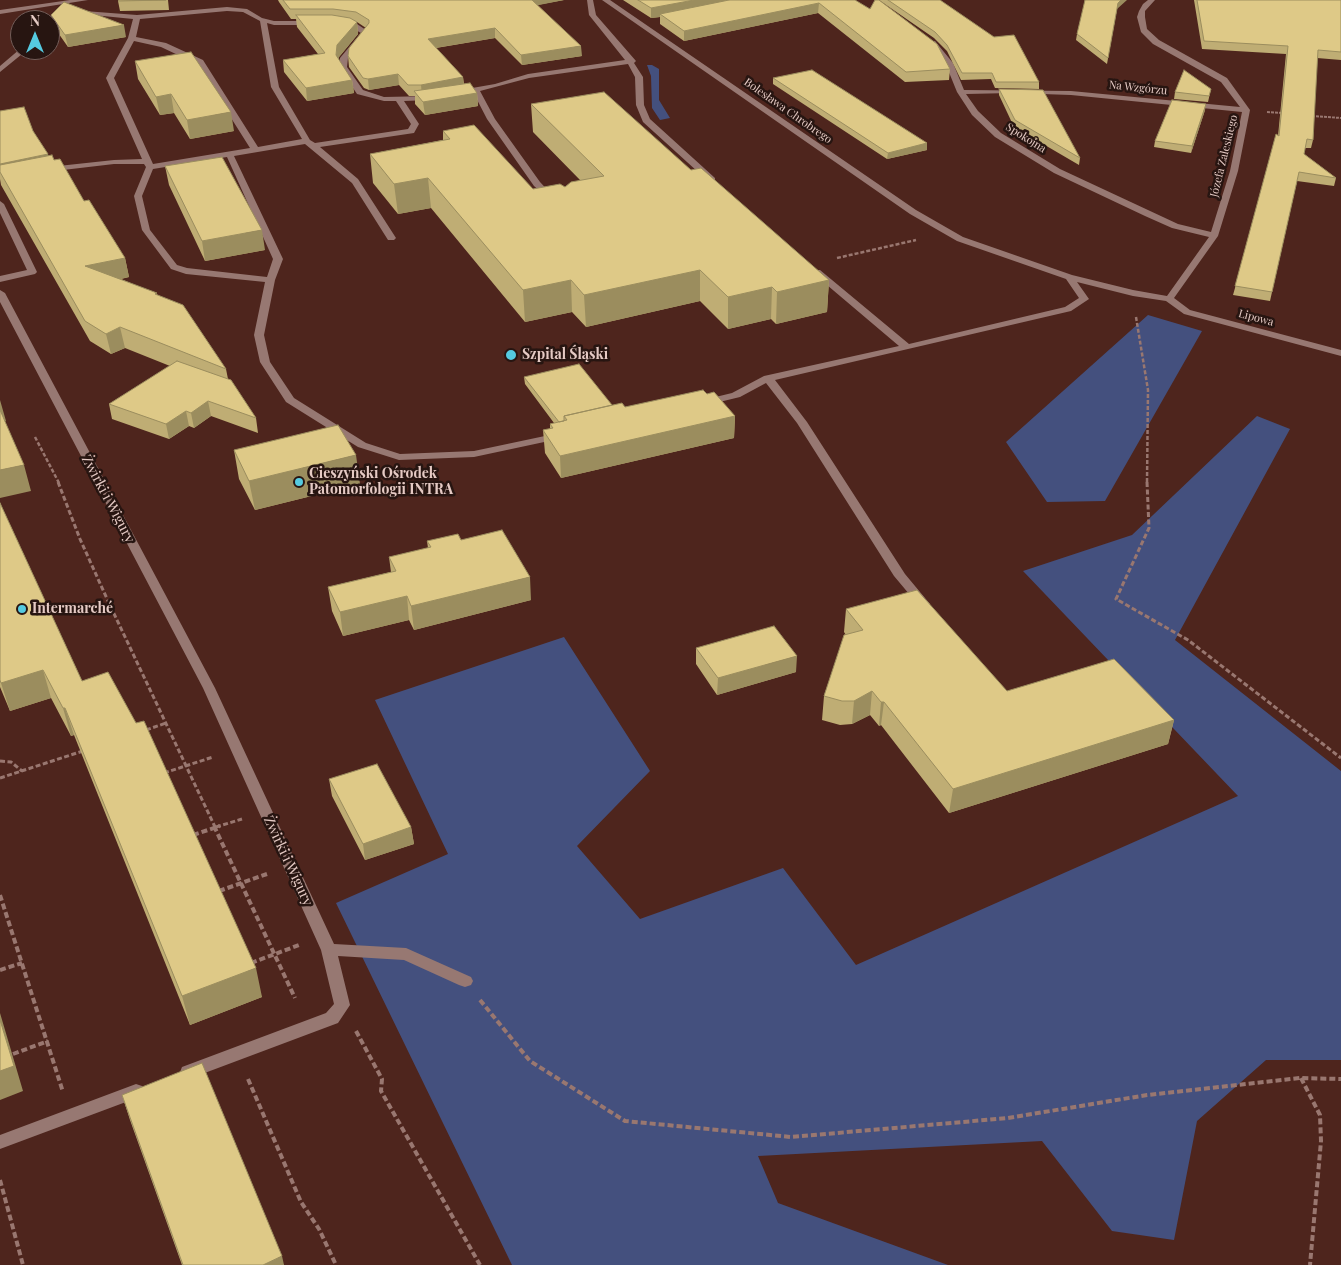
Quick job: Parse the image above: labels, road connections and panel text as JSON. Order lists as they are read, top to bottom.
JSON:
{
  "streets": {
    "street": [
      "Na Wzgórzu",
      "Bolesława Chrobrego",
      "Spokojna",
      "Józefa Zaleskiego",
      "Lipowa",
      "Żwirki i Wigury"
    ]
  },
  "crossings": [
    ["Na Wzgórzu", "Spokojna"],
    ["Na Wzgórzu", "Józefa Zaleskiego"],
    ["Bolesława Chrobrego", "Józefa Zaleskiego"],
    ["Bolesława Chrobrego", "Lipowa"],
    ["Spokojna", "Józefa Zaleskiego"],
    ["Józefa Zaleskiego", "Lipowa"]
  ],
  "places": ["Szpital Śląski", "Cieszyński Ośrodek Patomorfologii INTRA", "Intermarché"],
  "north": "top"
}
